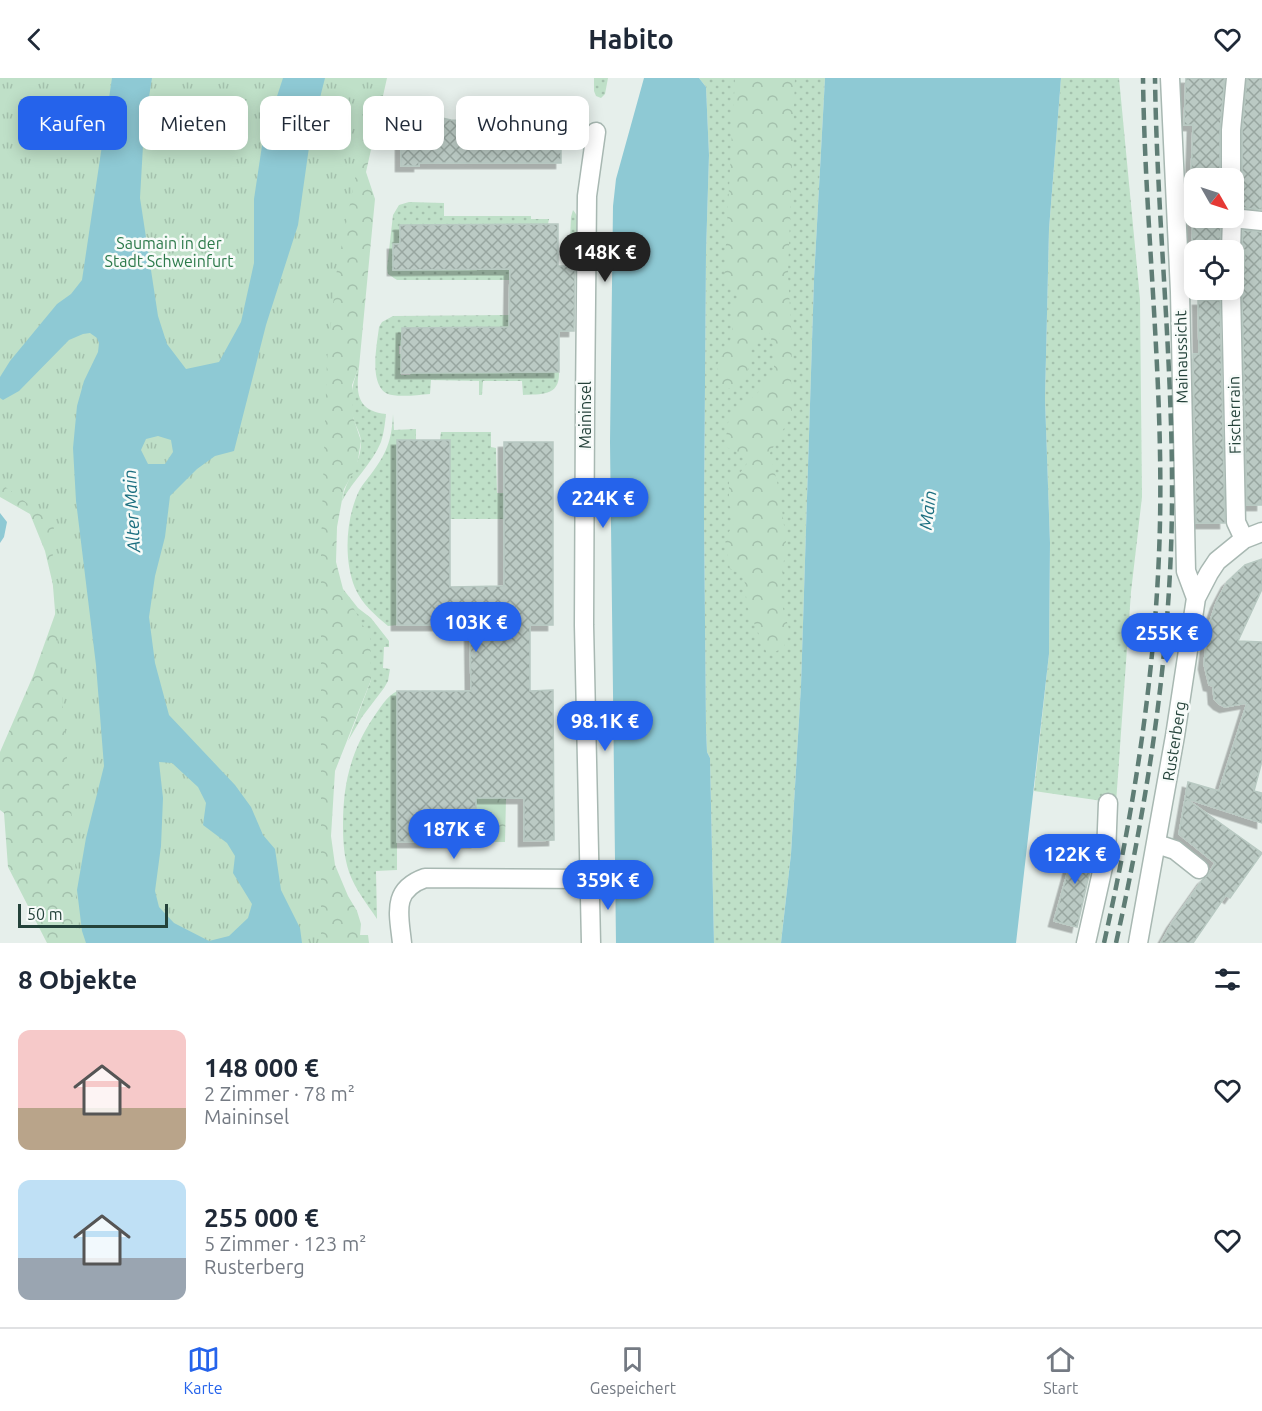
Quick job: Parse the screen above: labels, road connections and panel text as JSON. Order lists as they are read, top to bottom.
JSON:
{
  "streets": {
    "street": [
      "Mainaussicht",
      "Maininsel",
      "Fischerrain",
      "Rusterberg"
    ]
  },
  "crossings": [
    ["Mainaussicht", "Rusterberg"],
    ["Fischerrain", "Rusterberg"]
  ],
  "water": ["Main", "Alter Main"],
  "parks": ["Saumain in der Stadt Schweinfurt"],
  "scale_bar": "50 m",
  "north": "bottom right",
  "page": {
    "header": "Habito",
    "chip": [
      "Kaufen",
      "Mieten",
      "Filter",
      "Neu",
      "Wohnung"
    ],
    "price": [
      "148K €",
      "224K €",
      "103K €",
      "255K €",
      "98.1K €",
      "187K €",
      "122K €",
      "359K €"
    ],
    "scale": "50 m",
    "heading": "8 Objekte",
    "list": [
      {
        "name": "148 000 €",
        "note": "2 Zimmer · 78 m² · Maininsel"
      },
      {
        "name": "255 000 €",
        "note": "5 Zimmer · 123 m² · Rusterberg"
      }
    ],
    "tabs": ["Karte", "Gespeichert", "Start"]
  }
}
